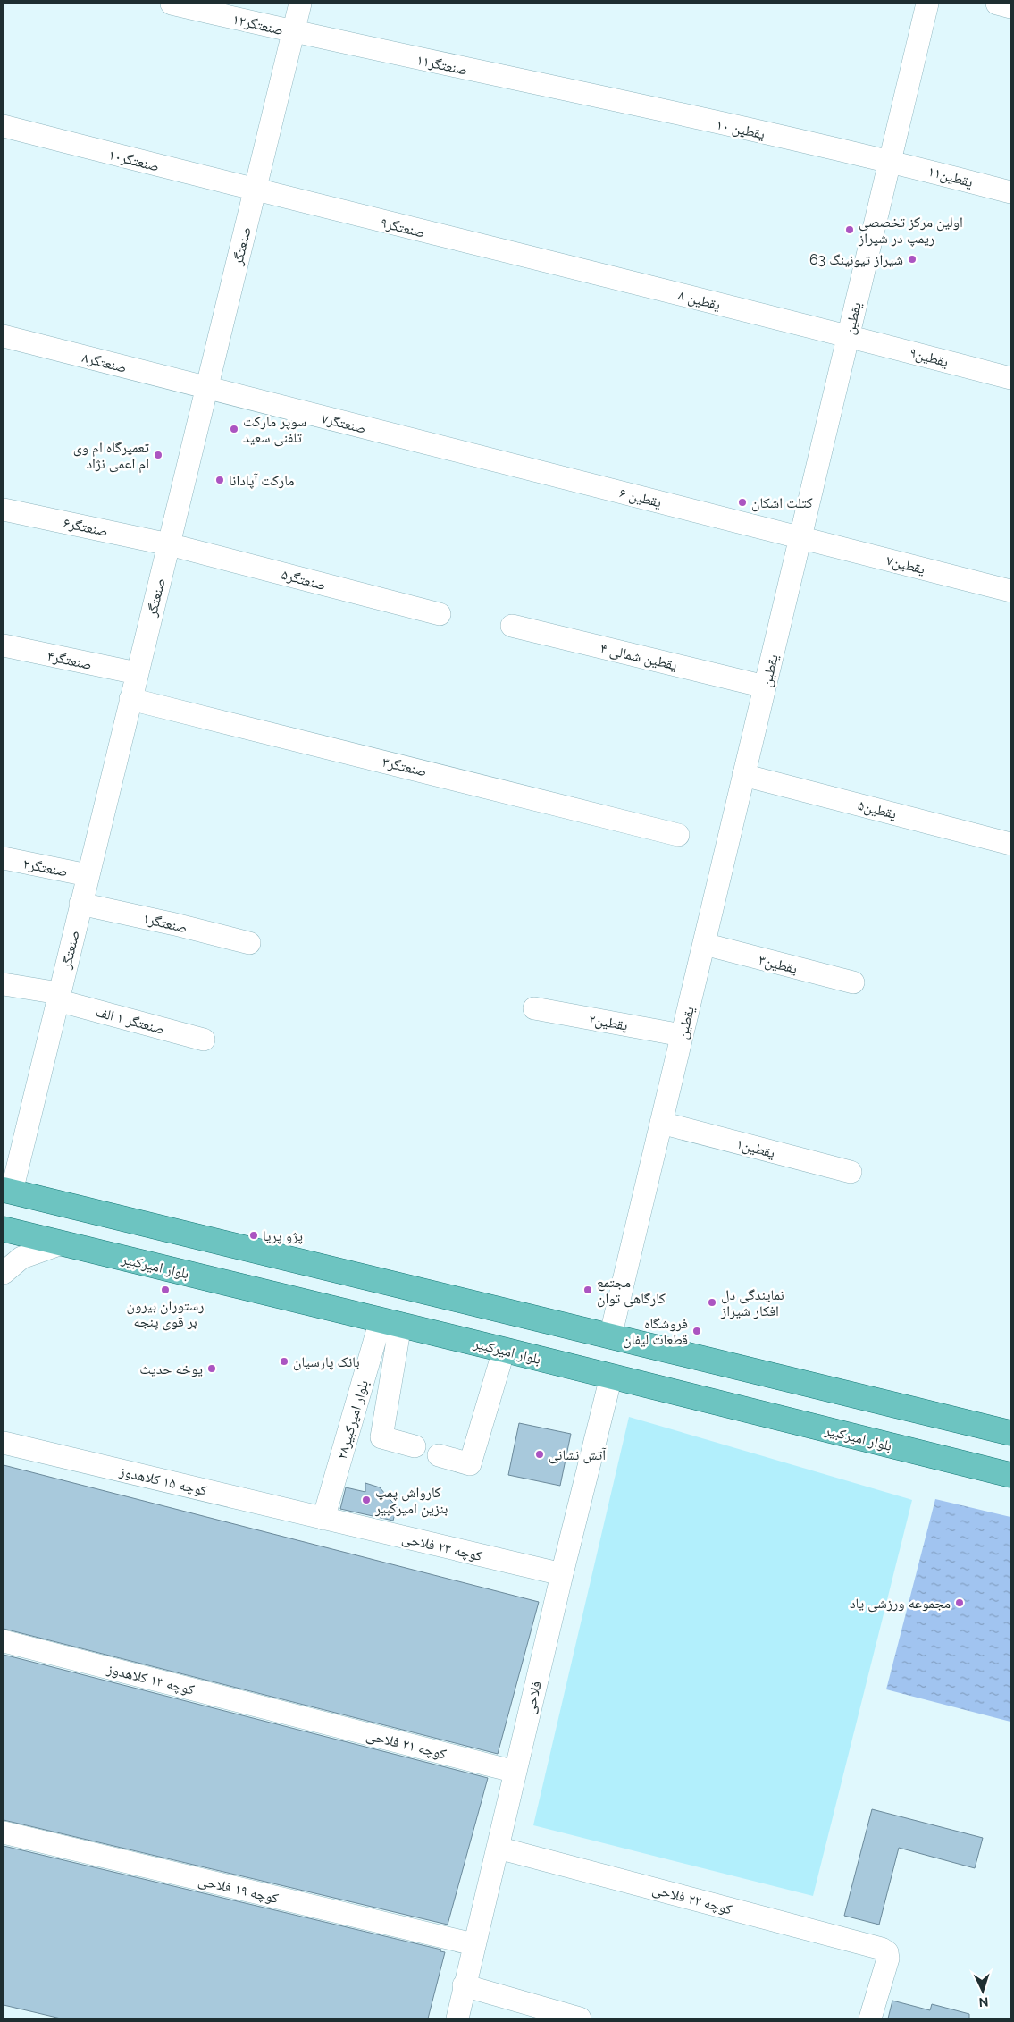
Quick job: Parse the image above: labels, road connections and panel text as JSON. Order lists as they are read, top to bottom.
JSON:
{
  "streets": {
    "main road": ["بلوار امیرکبیر"],
    "street": [
      "صنعتگر۱۲",
      "صنعتگر۱۱",
      "یقطین ۱۰",
      "صنعتگر۱۰",
      "یقطین۱۱",
      "صنعتگر۹",
      "صنعتگر",
      "یقطین ۸",
      "یقطین",
      "یقطین۹",
      "صنعتگر۸",
      "صنعتگر۷",
      "یقطین ۶",
      "صنعتگر۶",
      "یقطین۷",
      "صنعتگر۵",
      "یقطین شمالی ۴",
      "صنعتگر۴",
      "صنعتگر۳",
      "یقطین۵",
      "صنعتگر۲",
      "صنعتگر۱",
      "یقطین۳",
      "صنعتگر ۱ الف",
      "یقطین۲",
      "یقطین۱",
      "۲۸بلوار امیرکبیر",
      "کوچه ۱۵ کلاهدوز",
      "کوچه ۲۳ فلاحی",
      "کوچه ۱۳ کلاهدوز",
      "فلاحی",
      "کوچه ۲۱ فلاحی",
      "کوچه ۱۹ فلاحی",
      "کوچه ۲۲ فلاحی"
    ]
  },
  "crossings": [
    ["صنعتگر۱۲", "صنعتگر۱۱"],
    ["صنعتگر۱۲", "صنعتگر"],
    ["صنعتگر۱۱", "یقطین ۱۰"],
    ["صنعتگر۱۱", "صنعتگر"],
    ["یقطین ۱۰", "یقطین۱۱"],
    ["یقطین ۱۰", "یقطین"],
    ["صنعتگر۱۰", "صنعتگر۹"],
    ["صنعتگر۱۰", "صنعتگر"],
    ["یقطین۱۱", "یقطین"],
    ["صنعتگر۹", "صنعتگر"],
    ["صنعتگر۹", "یقطین ۸"],
    ["صنعتگر", "صنعتگر۸"],
    ["صنعتگر", "صنعتگر۷"],
    ["صنعتگر", "صنعتگر۶"],
    ["صنعتگر", "صنعتگر۵"],
    ["صنعتگر", "صنعتگر۴"],
    ["صنعتگر", "صنعتگر۳"],
    ["صنعتگر", "صنعتگر۲"],
    ["صنعتگر", "صنعتگر۱"],
    ["صنعتگر", "صنعتگر ۱ الف"],
    ["یقطین ۸", "یقطین"],
    ["یقطین ۸", "یقطین۹"],
    ["یقطین", "یقطین۹"],
    ["یقطین", "یقطین ۶"],
    ["یقطین", "یقطین۷"],
    ["یقطین", "یقطین شمالی ۴"],
    ["یقطین", "یقطین۵"],
    ["یقطین", "یقطین۳"],
    ["یقطین", "یقطین۲"],
    ["یقطین", "یقطین۱"],
    ["صنعتگر۸", "صنعتگر۷"],
    ["صنعتگر۷", "یقطین ۶"],
    ["یقطین ۶", "یقطین۷"],
    ["صنعتگر۶", "صنعتگر۵"],
    ["بلوار امیرکبیر", "۲۸بلوار امیرکبیر"],
    ["بلوار امیرکبیر", "فلاحی"],
    ["۲۸بلوار امیرکبیر", "کوچه ۱۵ کلاهدوز"],
    ["۲۸بلوار امیرکبیر", "کوچه ۲۳ فلاحی"],
    ["کوچه ۱۵ کلاهدوز", "کوچه ۲۳ فلاحی"],
    ["کوچه ۲۳ فلاحی", "فلاحی"],
    ["کوچه ۱۳ کلاهدوز", "کوچه ۲۱ فلاحی"],
    ["فلاحی", "کوچه ۲۱ فلاحی"],
    ["فلاحی", "کوچه ۱۹ فلاحی"],
    ["فلاحی", "کوچه ۲۲ فلاحی"]
  ],
  "places": [
    "اولین مرکز تخصصی ریمپ در شیراز",
    "شیراز تیونینگ 63",
    "سوپر مارکت تلفنی سعید",
    "تعمیرگاه ام وی ام اعمی نژاد",
    "مارکت آپادانا",
    "کتلت اشکان",
    "پژو پریا",
    "رستوران بیرون بر قوی پنجه",
    "مجتمع کارگاهی توان",
    "نمایندگی دل افکار شیراز",
    "فروشگاه قطعات لیفان",
    "بانک پارسیان",
    "یوخه حدیث",
    "آتش نشانی",
    "کارواش پمپ بنزین امیرکبیر",
    "مجموعه ورزشی یاد"
  ],
  "north": "bottom"
}
